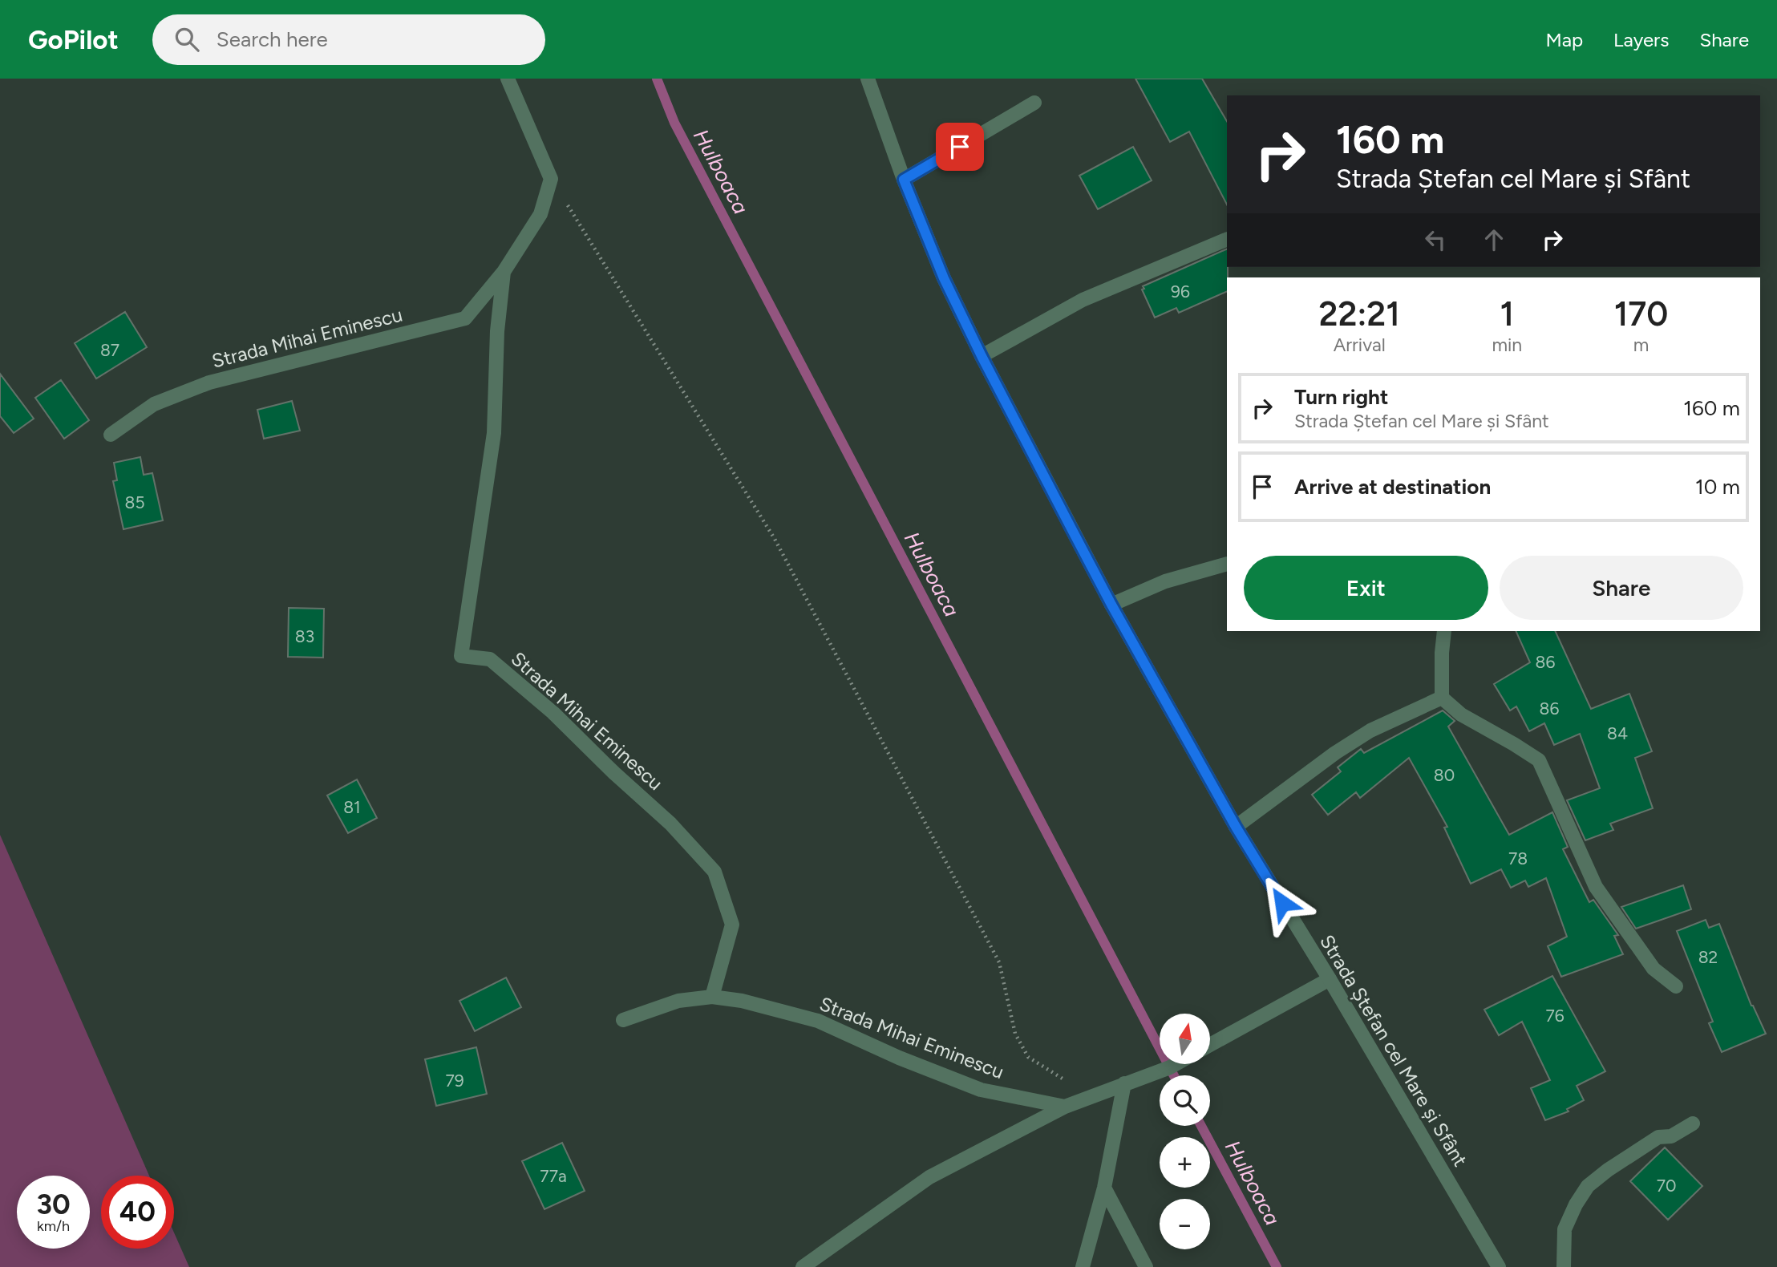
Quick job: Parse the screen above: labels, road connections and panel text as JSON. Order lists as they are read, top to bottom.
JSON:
{
  "streets": {
    "street": ["Strada Mihai Eminescu", "Strada Ștefan cel Mare și Sfânt"]
  },
  "water": ["Hulboaca"],
  "house_numbers": [
    "96",
    "87",
    "85",
    "83",
    "86",
    "86",
    "84",
    "80",
    "81",
    "78",
    "82",
    "76",
    "79",
    "77a",
    "70"
  ],
  "north": "top",
  "page": {
    "header": "GoPilot",
    "search": "Search here",
    "nav": ["Map", "Layers", "Share"],
    "turn": ["160 m", "Strada Ștefan cel Mare și Sfânt"],
    "eta": [
      "22:21",
      "Arrival",
      "1",
      "min",
      "170",
      "m"
    ],
    "list": [
      {
        "name": "Turn right",
        "note": "Strada Ștefan cel Mare și Sfânt",
        "value": "160 m"
      },
      {
        "name": "Arrive at destination",
        "value": "10 m"
      }
    ],
    "buttons": ["Exit", "Share"],
    "map_buttons": ["+", "−"],
    "speed": "30 km/h",
    "limit": "40"
  }
}
